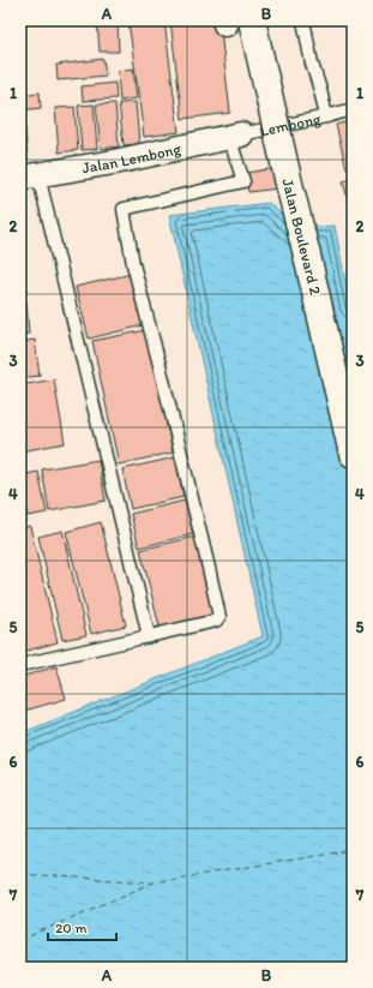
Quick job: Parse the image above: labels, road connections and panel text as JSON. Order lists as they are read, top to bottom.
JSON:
{
  "streets": {
    "main road": ["Jalan Boulevard 2"],
    "street": ["Jalan Lembong"],
    "lane": ["Lembong"]
  },
  "crossings": [
    ["Lembong", "Jalan Lembong"]
  ],
  "scale_bar": "20 m",
  "grid": {
    "columns": ["A", "B"],
    "rows": [
      "1",
      "2",
      "3",
      "4",
      "5",
      "6",
      "7"
    ]
  }
}
